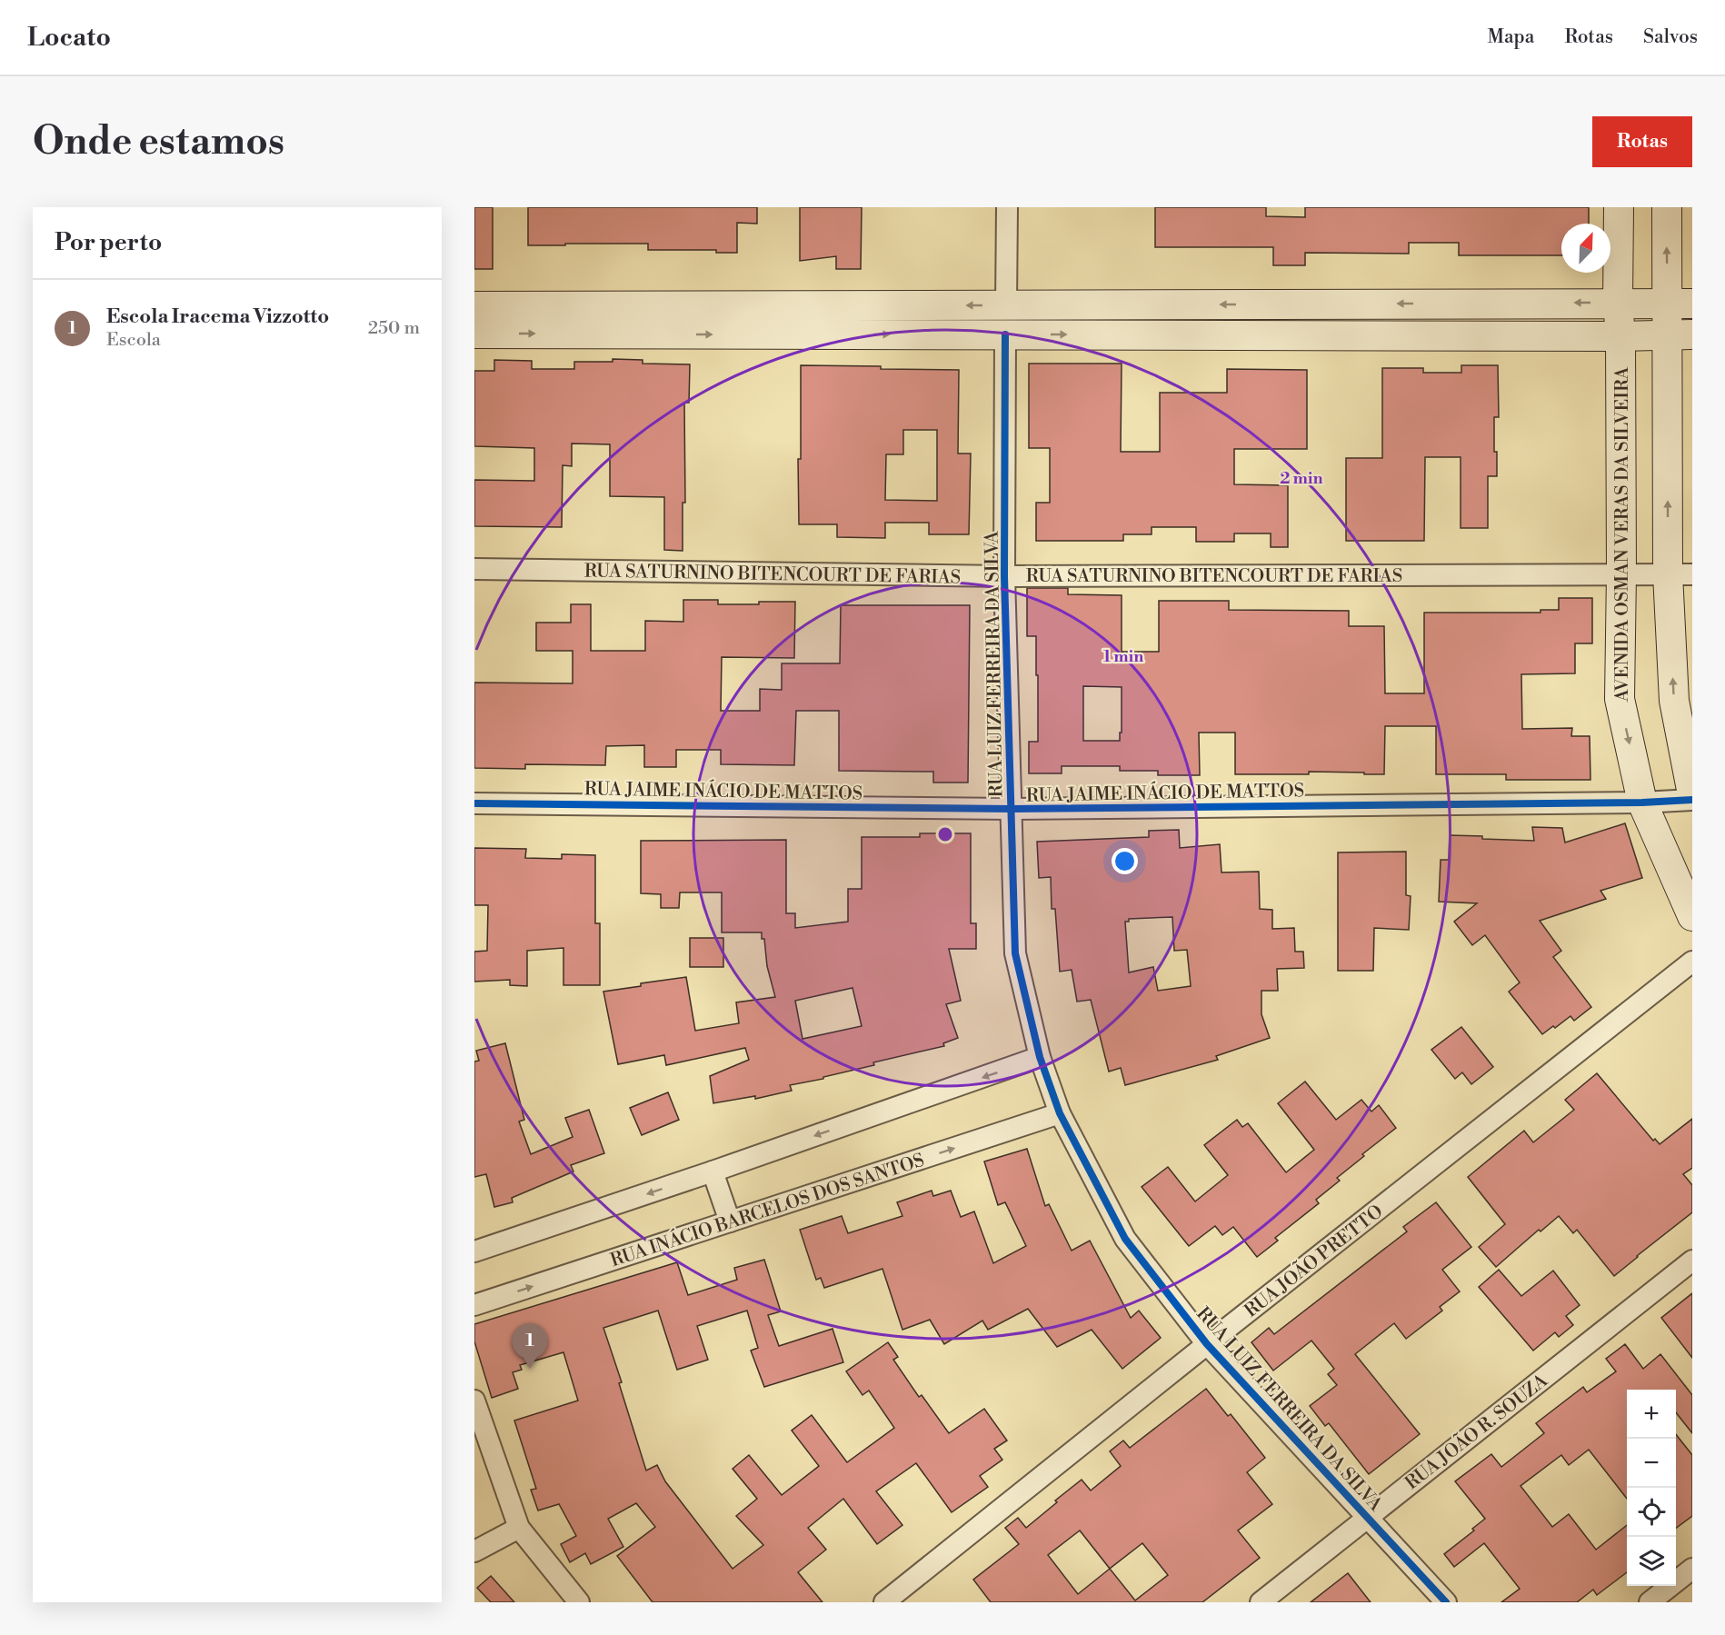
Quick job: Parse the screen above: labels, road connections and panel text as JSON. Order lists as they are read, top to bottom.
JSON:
{
  "streets": {
    "main road": ["AVENIDA OSMAN VERAS DA SILVEIRA"],
    "street": [
      "RUA SATURNINO BITENCOURT DE FARIAS",
      "RUA LUIZ FERREIRA DA SILVA",
      "RUA JAIME INÁCIO DE MATTOS",
      "RUA INÁCIO BARCELOS DOS SANTOS",
      "RUA JOÃO PRETTO",
      "RUA JOÃO R. SOUZA"
    ]
  },
  "crossings": [
    ["AVENIDA OSMAN VERAS DA SILVEIRA", "RUA SATURNINO BITENCOURT DE FARIAS"],
    ["AVENIDA OSMAN VERAS DA SILVEIRA", "RUA JAIME INÁCIO DE MATTOS"],
    ["RUA SATURNINO BITENCOURT DE FARIAS", "RUA LUIZ FERREIRA DA SILVA"],
    ["RUA LUIZ FERREIRA DA SILVA", "RUA JAIME INÁCIO DE MATTOS"],
    ["RUA LUIZ FERREIRA DA SILVA", "RUA INÁCIO BARCELOS DOS SANTOS"],
    ["RUA LUIZ FERREIRA DA SILVA", "RUA JOÃO PRETTO"],
    ["RUA LUIZ FERREIRA DA SILVA", "RUA JOÃO R. SOUZA"]
  ],
  "north": "top right",
  "page": {
    "header": "Locato",
    "nav": ["Mapa", "Rotas", "Salvos"],
    "buttons": "Rotas",
    "title": "Onde estamos",
    "heading": "Por perto",
    "list": [
      {
        "mark": "1",
        "name": "Escola Iracema Vizzotto",
        "note": "Escola",
        "value": "250 m"
      }
    ],
    "pins": "1",
    "map_buttons": ["+", "−"]
  },
  "rings": ["2 min", "1 min"]
}
